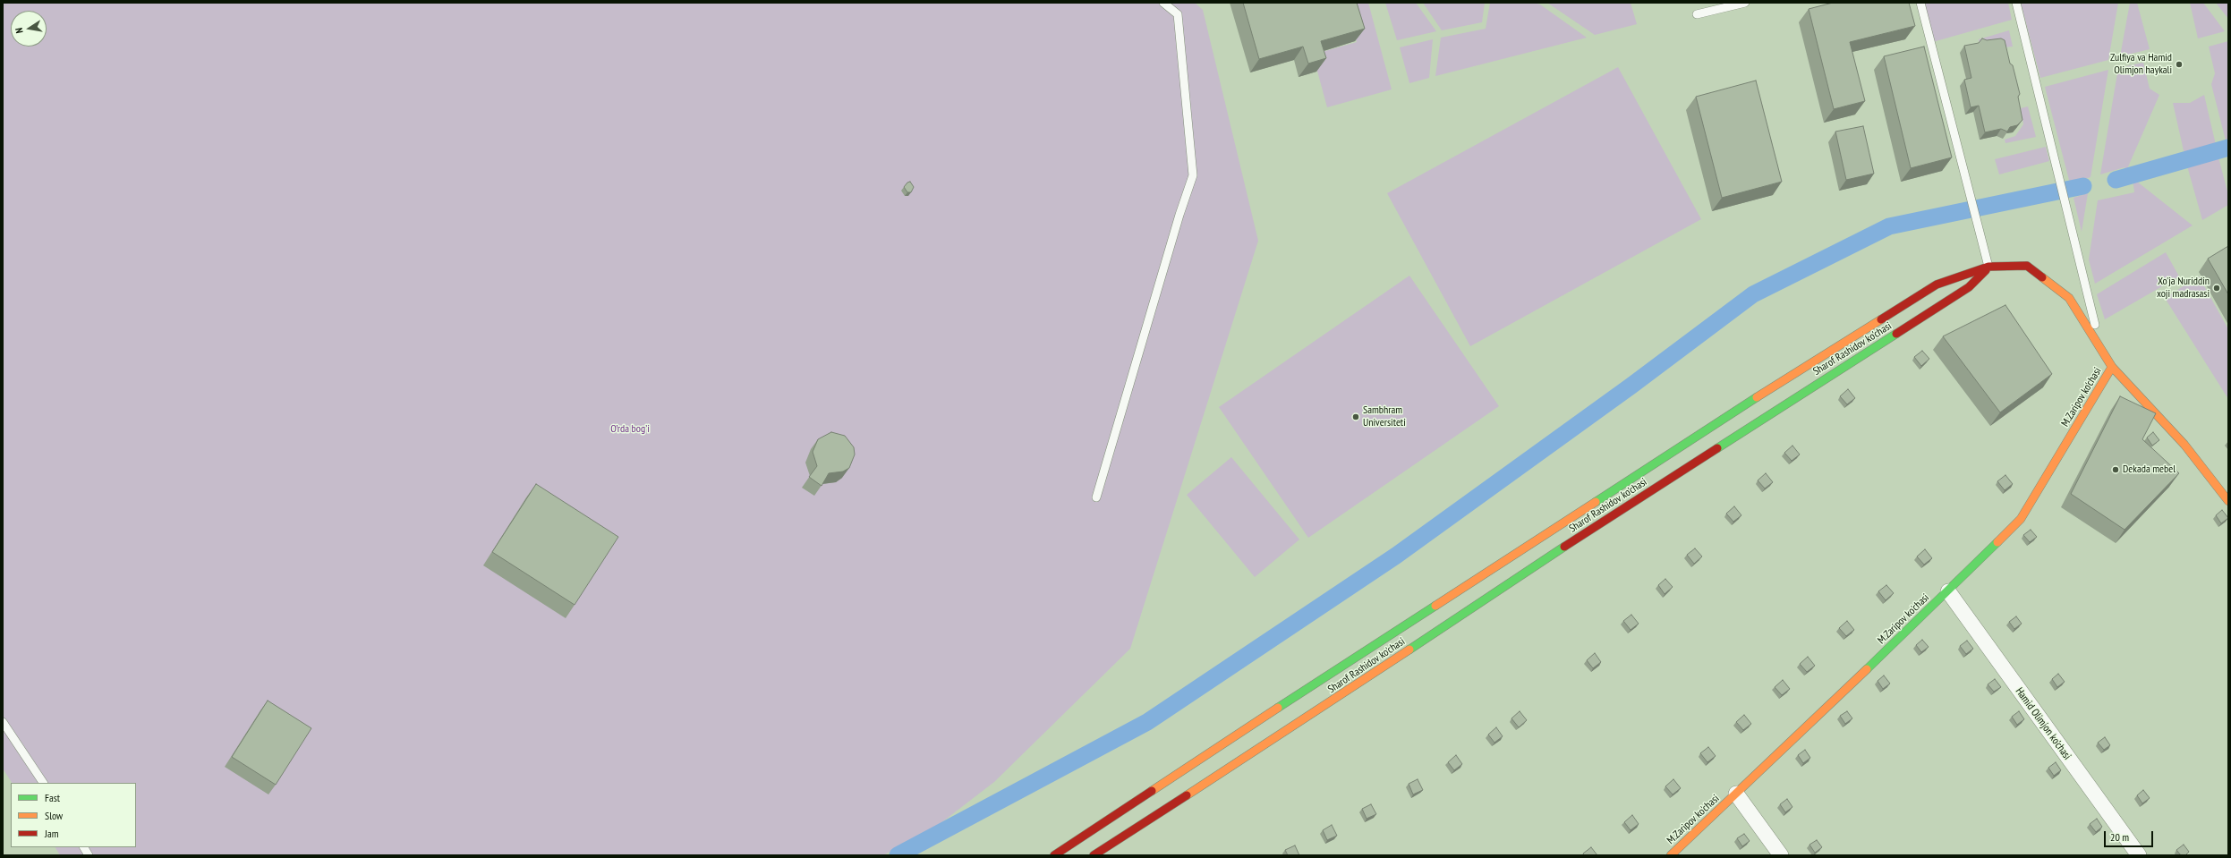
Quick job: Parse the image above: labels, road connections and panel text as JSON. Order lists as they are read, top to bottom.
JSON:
{
  "streets": {
    "street": ["Sharof Rashidov ko'chasi", "M.Zaripov ko'chasi", "Hamid Olimjon ko'chasi"]
  },
  "crossings": [
    ["M.Zaripov ko'chasi", "Hamid Olimjon ko'chasi"]
  ],
  "parks": ["O’rda bog’i"],
  "places": [
    "Zulfiya va Hamid Olimjon haykali",
    "Xo'ja Nuriddin xoji madrasasi",
    "Sambhram Universiteti",
    "Dekada mebel"
  ],
  "legend": ["Fast", "Slow", "Jam"],
  "scale_bar": "20 m",
  "north": "left"
}
